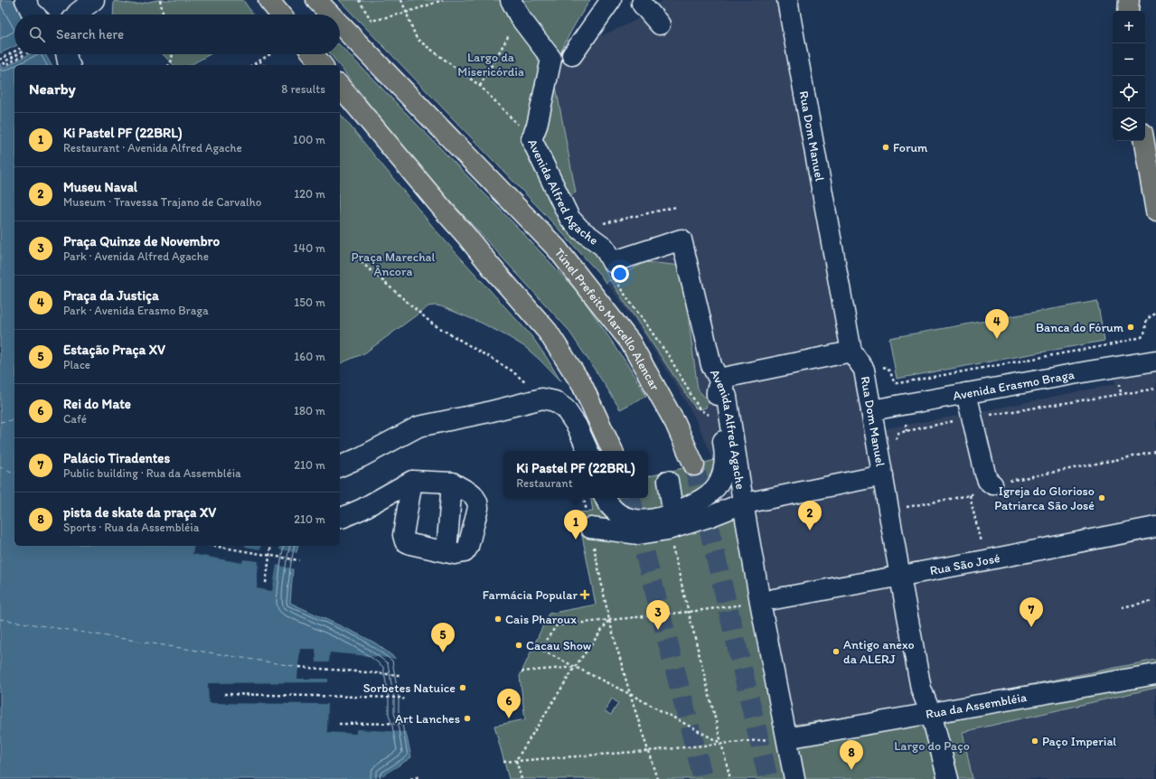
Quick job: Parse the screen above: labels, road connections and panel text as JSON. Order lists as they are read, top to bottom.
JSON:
{
  "streets": {
    "main road": ["Túnel Prefeito Marcello Alencar"],
    "street": [
      "Rua Dom Manuel",
      "Avenida Alfred Agache",
      "Avenida Erasmo Braga",
      "Rua São José",
      "Rua da Assembléia"
    ]
  },
  "crossings": [
    ["Rua Dom Manuel", "Avenida Erasmo Braga"],
    ["Rua Dom Manuel", "Rua São José"],
    ["Rua Dom Manuel", "Rua da Assembléia"],
    ["Avenida Alfred Agache", "Rua São José"],
    ["Avenida Alfred Agache", "Rua da Assembléia"]
  ],
  "parks": ["Largo da Misericórdia", "Praça Marechal Âncora", "Largo do Paço"],
  "places": {
    "other": [
      "Forum",
      "Banca do Fórum",
      "Igreja do Glorioso Patriarca São José",
      "Cais Pharoux",
      "Cacau Show",
      "Antigo anexo da ALERJ",
      "Sorbetes Natuice",
      "Art Lanches",
      "Paço Imperial"
    ],
    "health": ["Farmácia Popular"]
  },
  "page": {
    "map_buttons": ["+", "−"],
    "search": "Search here",
    "heading": ["Nearby", "8 results"],
    "list": [
      {
        "mark": "1",
        "name": "Ki Pastel PF (22BRL)",
        "note": "Restaurant · Avenida Alfred Agache",
        "value": "100 m"
      },
      {
        "mark": "2",
        "name": "Museu Naval",
        "note": "Museum · Travessa Trajano de Carvalho",
        "value": "120 m"
      },
      {
        "mark": "3",
        "name": "Praça Quinze de Novembro",
        "note": "Park · Avenida Alfred Agache",
        "value": "140 m"
      },
      {
        "mark": "4",
        "name": "Praça da Justiça",
        "note": "Park · Avenida Erasmo Braga",
        "value": "150 m"
      },
      {
        "mark": "5",
        "name": "Estação Praça XV",
        "note": "Place",
        "value": "160 m"
      },
      {
        "mark": "6",
        "name": "Rei do Mate",
        "note": "Café",
        "value": "180 m"
      },
      {
        "mark": "7",
        "name": "Palácio Tiradentes",
        "note": "Public building · Rua da Assembléia",
        "value": "210 m"
      },
      {
        "mark": "8",
        "name": "pista de skate da praça XV",
        "note": "Sports · Rua da Assembléia",
        "value": "210 m"
      }
    ],
    "pins": [
      "4",
      "2",
      "1",
      "7",
      "3",
      "5",
      "6",
      "8"
    ],
    "popup": ["Ki Pastel PF (22BRL)", "Restaurant"]
  }
}
